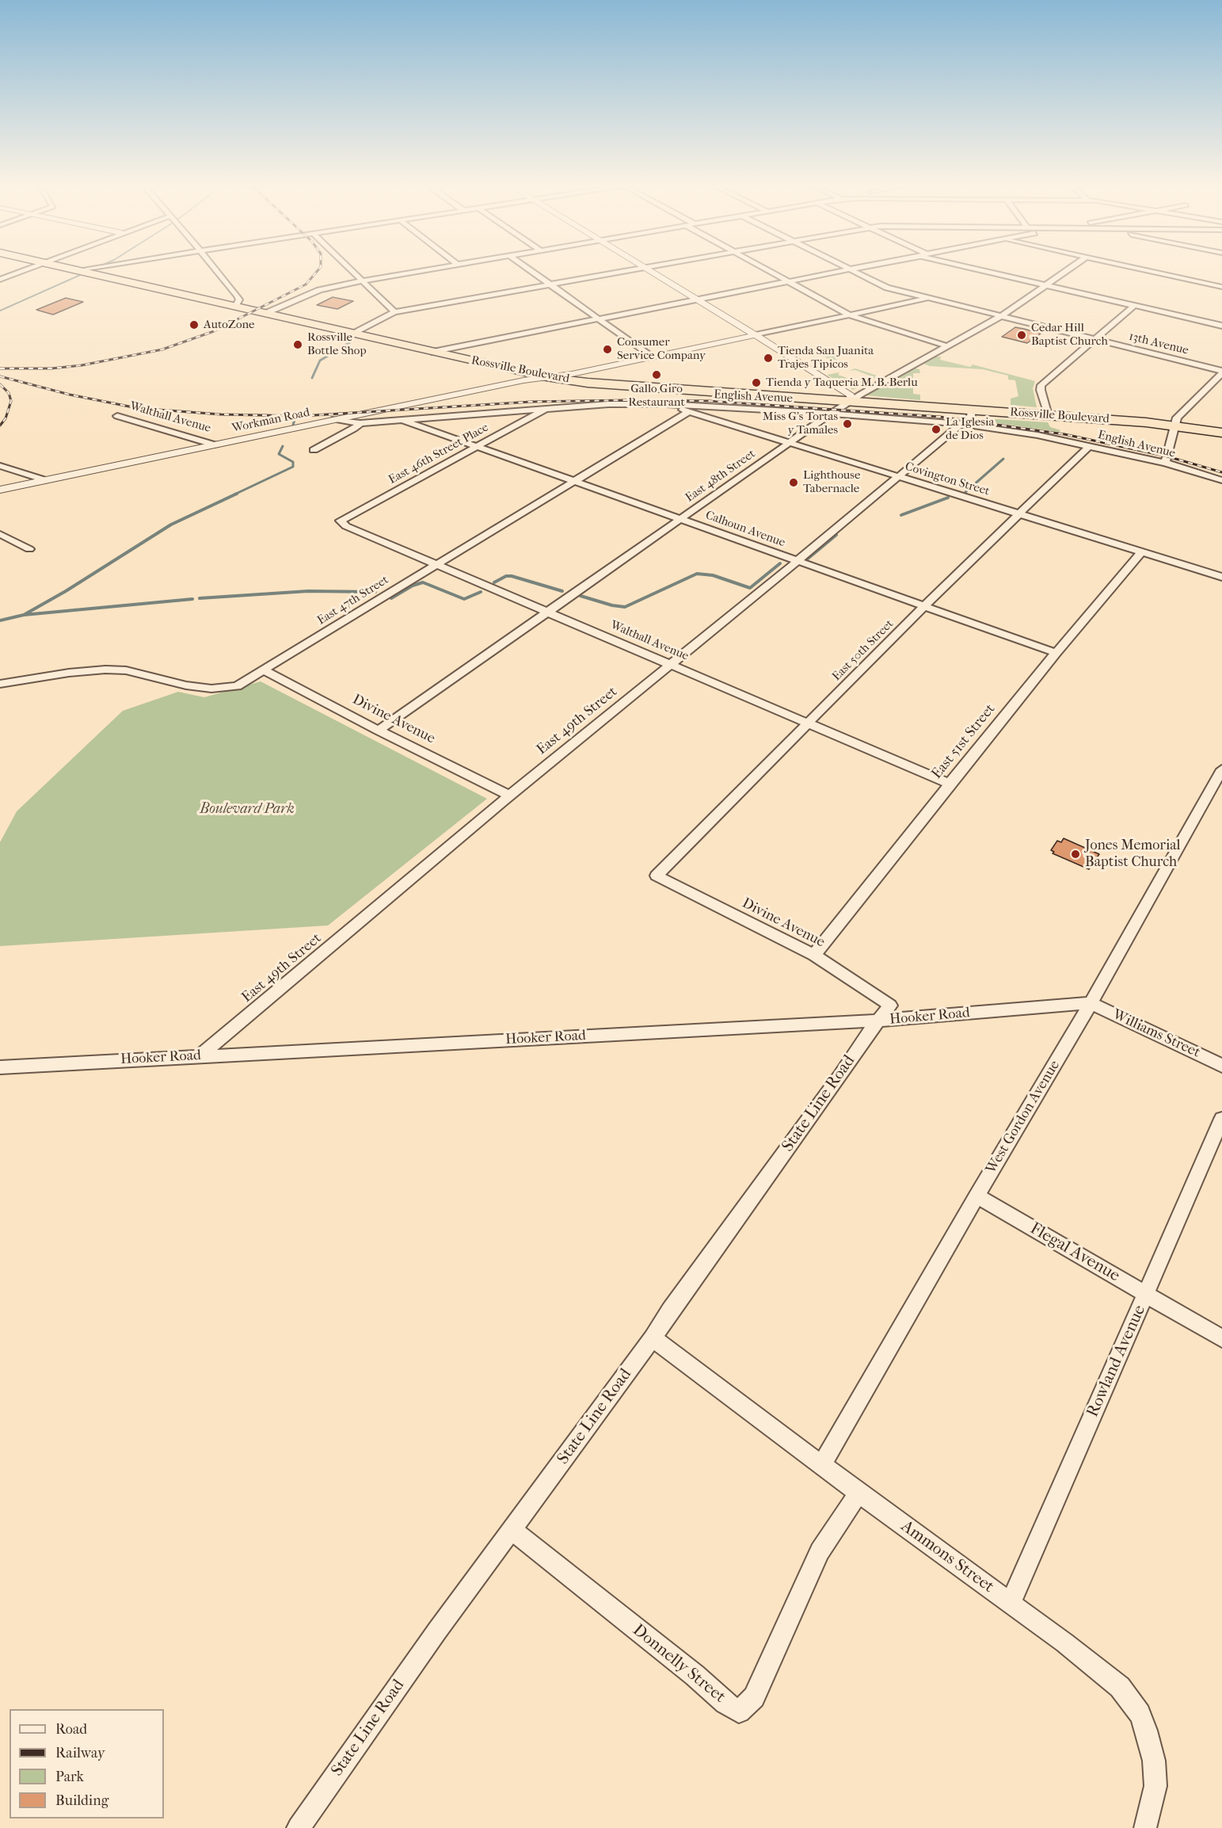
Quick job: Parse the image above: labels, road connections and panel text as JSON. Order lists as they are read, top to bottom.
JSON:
{
  "streets": {
    "highway": ["Rossville Boulevard"],
    "street": [
      "13th Avenue",
      "English Avenue",
      "Walthall Avenue",
      "Workman Road",
      "East 46th Street Place",
      "East 48th Street",
      "Covington Street",
      "Calhoun Avenue",
      "East 47th Street",
      "East 50th Street",
      "Divine Avenue",
      "East 49th Street",
      "East 51st Street",
      "Hooker Road",
      "Williams Street",
      "State Line Road",
      "West Gordon Avenue",
      "Flegal Avenue",
      "Rowland Avenue",
      "Ammons Street",
      "Donnelly Street"
    ]
  },
  "crossings": [
    ["13th Avenue", "East 48th Street"],
    ["Rossville Boulevard", "Workman Road"],
    ["Rossville Boulevard", "East 48th Street"],
    ["Rossville Boulevard", "East 49th Street"],
    ["English Avenue", "Workman Road"],
    ["English Avenue", "East 46th Street Place"],
    ["English Avenue", "East 48th Street"],
    ["English Avenue", "Covington Street"],
    ["English Avenue", "Calhoun Avenue"],
    ["English Avenue", "East 50th Street"],
    ["English Avenue", "East 49th Street"],
    ["Walthall Avenue", "Workman Road"],
    ["Walthall Avenue", "East 46th Street Place"],
    ["Walthall Avenue", "East 48th Street"],
    ["Walthall Avenue", "East 47th Street"],
    ["Walthall Avenue", "East 50th Street"],
    ["Walthall Avenue", "East 49th Street"],
    ["Walthall Avenue", "East 51st Street"],
    ["East 46th Street Place", "Calhoun Avenue"],
    ["East 48th Street", "Covington Street"],
    ["East 48th Street", "Calhoun Avenue"],
    ["East 48th Street", "Divine Avenue"],
    ["Covington Street", "East 47th Street"],
    ["Covington Street", "East 50th Street"],
    ["Covington Street", "East 49th Street"],
    ["Covington Street", "East 51st Street"],
    ["Calhoun Avenue", "East 47th Street"],
    ["Calhoun Avenue", "East 50th Street"],
    ["Calhoun Avenue", "East 49th Street"],
    ["Calhoun Avenue", "East 51st Street"],
    ["East 47th Street", "Divine Avenue"],
    ["East 50th Street", "Divine Avenue"],
    ["Divine Avenue", "East 49th Street"],
    ["Divine Avenue", "East 51st Street"],
    ["Divine Avenue", "State Line Road"],
    ["East 49th Street", "Hooker Road"],
    ["Hooker Road", "Williams Street"],
    ["Hooker Road", "State Line Road"],
    ["Hooker Road", "West Gordon Avenue"],
    ["Williams Street", "West Gordon Avenue"],
    ["State Line Road", "Ammons Street"],
    ["State Line Road", "Donnelly Street"],
    ["West Gordon Avenue", "Flegal Avenue"],
    ["West Gordon Avenue", "Ammons Street"],
    ["Flegal Avenue", "Rowland Avenue"],
    ["Rowland Avenue", "Ammons Street"],
    ["Ammons Street", "Donnelly Street"]
  ],
  "parks": ["Boulevard Park"],
  "places": [
    "AutoZone",
    "Cedar Hill Baptist Church",
    "Rossville Bottle Shop",
    "Consumer Service Company",
    "Tienda San Juanita Trajes Tipicos",
    "Gallo Giro Restaurant",
    "Tienda y Taqueria M. B. Berlu",
    "Miss G's Tortas y Tamales",
    "La Iglesia de Dios",
    "Lighthouse Tabernacle",
    "Jones Memorial Baptist Church"
  ],
  "legend": [
    "Road",
    "Railway",
    "Park",
    "Building"
  ]
}
